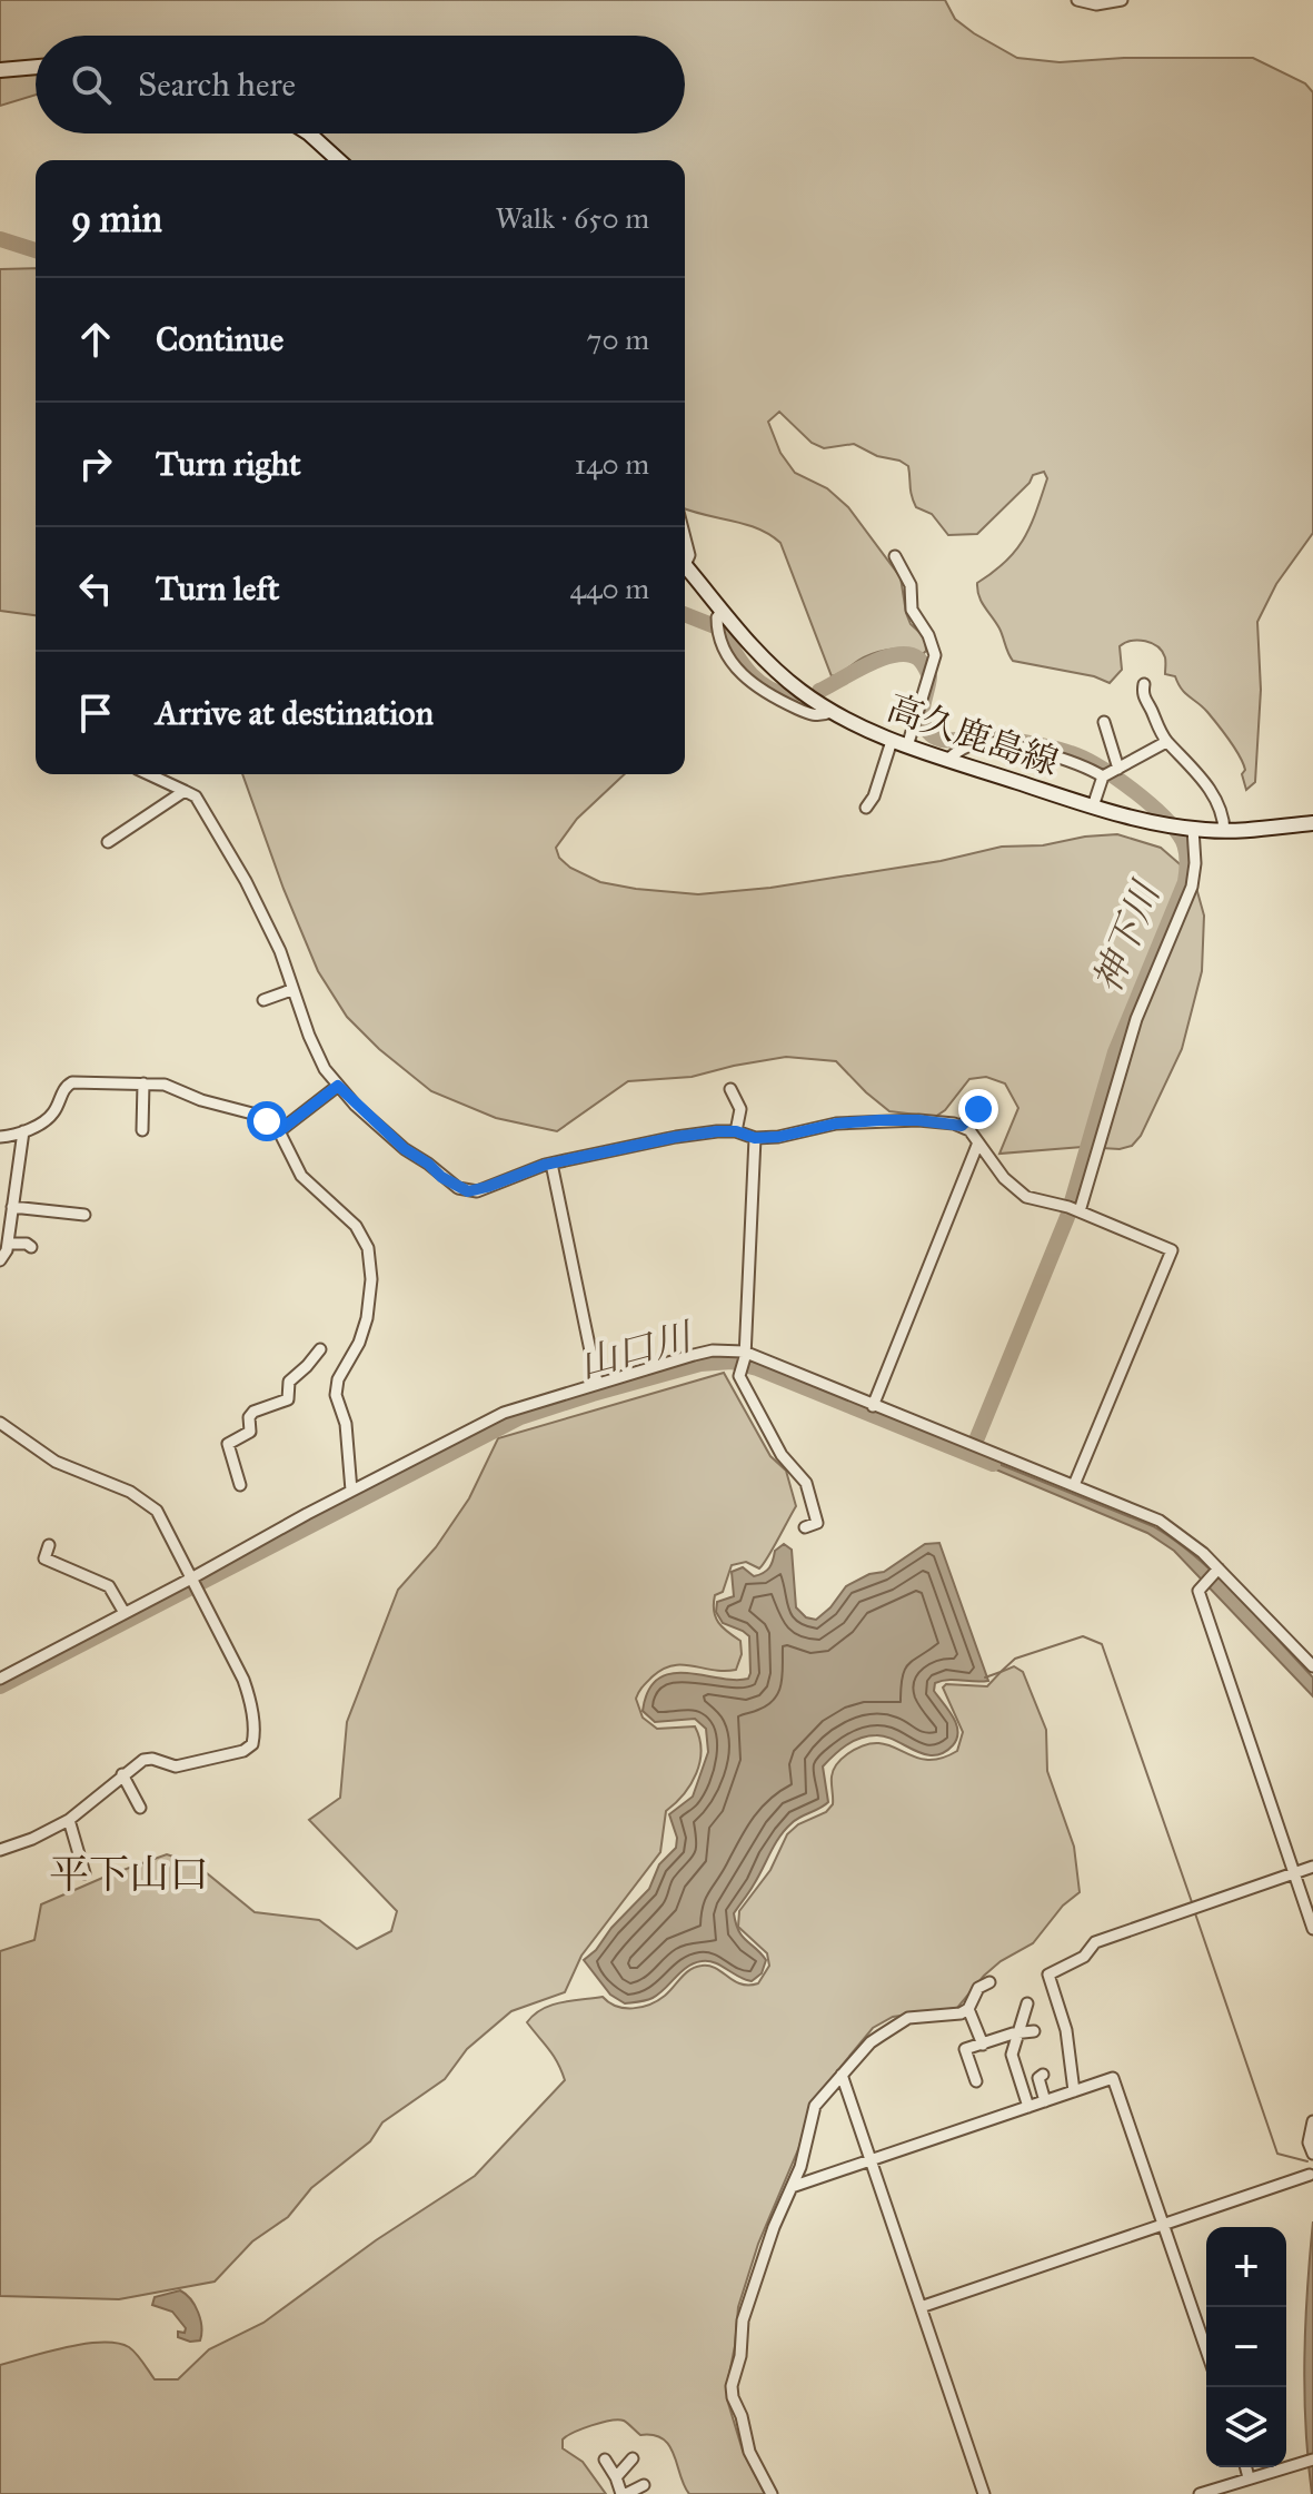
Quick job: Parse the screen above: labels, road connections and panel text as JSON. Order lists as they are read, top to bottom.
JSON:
{
  "streets": {
    "main road": ["高久鹿島線"]
  },
  "districts": ["平下山口"],
  "water": ["神下川", "山口川"],
  "page": {
    "search": "Search here",
    "heading": ["9 min", "Walk · 650 m"],
    "list": [
      ["Continue", "70 m"],
      ["Turn right", "140 m"],
      ["Turn left", "440 m"],
      "Arrive at destination"
    ],
    "map_buttons": ["+", "−"]
  }
}
